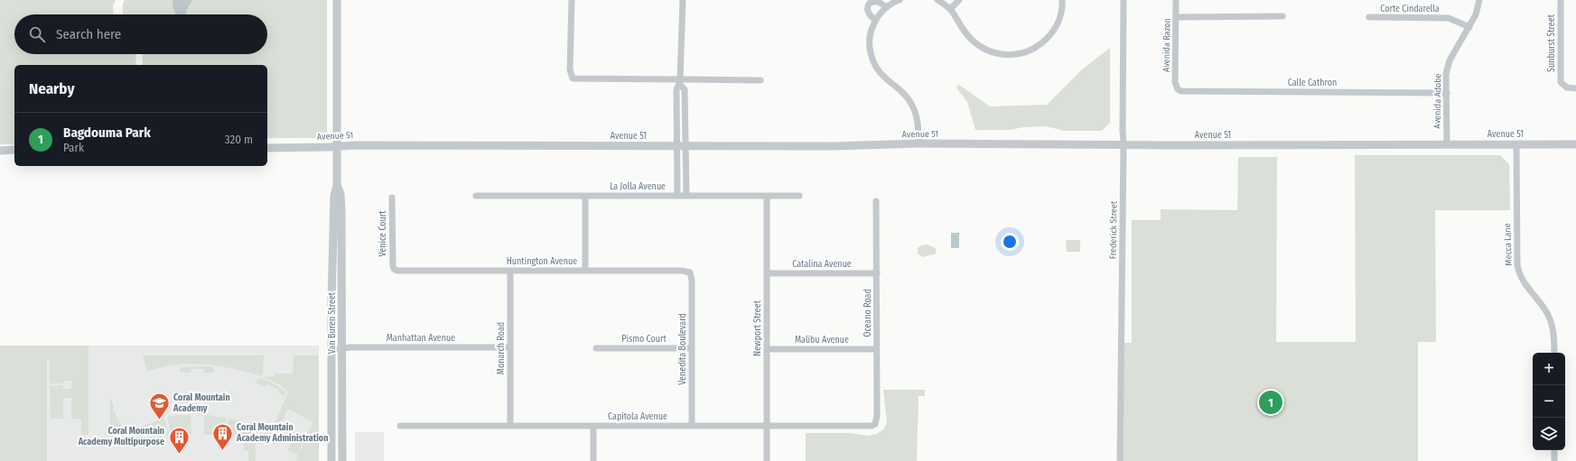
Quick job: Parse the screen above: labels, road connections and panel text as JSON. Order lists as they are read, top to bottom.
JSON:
{
  "streets": {
    "street": [
      "Corte Cindarella",
      "Sunburst Street",
      "Avenida Razon",
      "Calle Cathron",
      "Avenida Adobe",
      "Avenue 51",
      "La Jolla Avenue",
      "Frederick Street",
      "Venice Court",
      "Mecca Lane",
      "Huntington Avenue",
      "Catalina Avenue",
      "Oceano Road",
      "Van Buren Street",
      "Newport Street",
      "Manhattan Avenue",
      "Pismo Court",
      "Malibu Avenue",
      "Monarch Road",
      "Venedita Boulevard",
      "Capitola Avenue"
    ]
  },
  "crossings": [
    ["Corte Cindarella", "Avenida Adobe"],
    ["Avenida Razon", "Calle Cathron"],
    ["Calle Cathron", "Avenida Adobe"],
    ["Avenida Adobe", "Avenue 51"],
    ["Avenue 51", "Frederick Street"],
    ["Avenue 51", "Mecca Lane"],
    ["Avenue 51", "Van Buren Street"],
    ["La Jolla Avenue", "Newport Street"],
    ["Venice Court", "Huntington Avenue"],
    ["Huntington Avenue", "Monarch Road"],
    ["Huntington Avenue", "Venedita Boulevard"],
    ["Catalina Avenue", "Oceano Road"],
    ["Catalina Avenue", "Newport Street"],
    ["Oceano Road", "Malibu Avenue"],
    ["Oceano Road", "Capitola Avenue"],
    ["Van Buren Street", "Manhattan Avenue"],
    ["Newport Street", "Malibu Avenue"],
    ["Newport Street", "Capitola Avenue"],
    ["Manhattan Avenue", "Monarch Road"],
    ["Pismo Court", "Venedita Boulevard"],
    ["Monarch Road", "Capitola Avenue"],
    ["Venedita Boulevard", "Capitola Avenue"]
  ],
  "places": {
    "school or university": ["Coral Mountain Academy"],
    "building": ["Coral Mountain Academy Administration", "Coral Mountain Academy Multipurpose"]
  },
  "page": {
    "search": "Search here",
    "heading": "Nearby",
    "list": [
      {
        "mark": "1",
        "name": "Bagdouma Park",
        "note": "Park",
        "value": "320 m"
      }
    ],
    "map_buttons": ["+", "−"],
    "pins": "1"
  }
}
